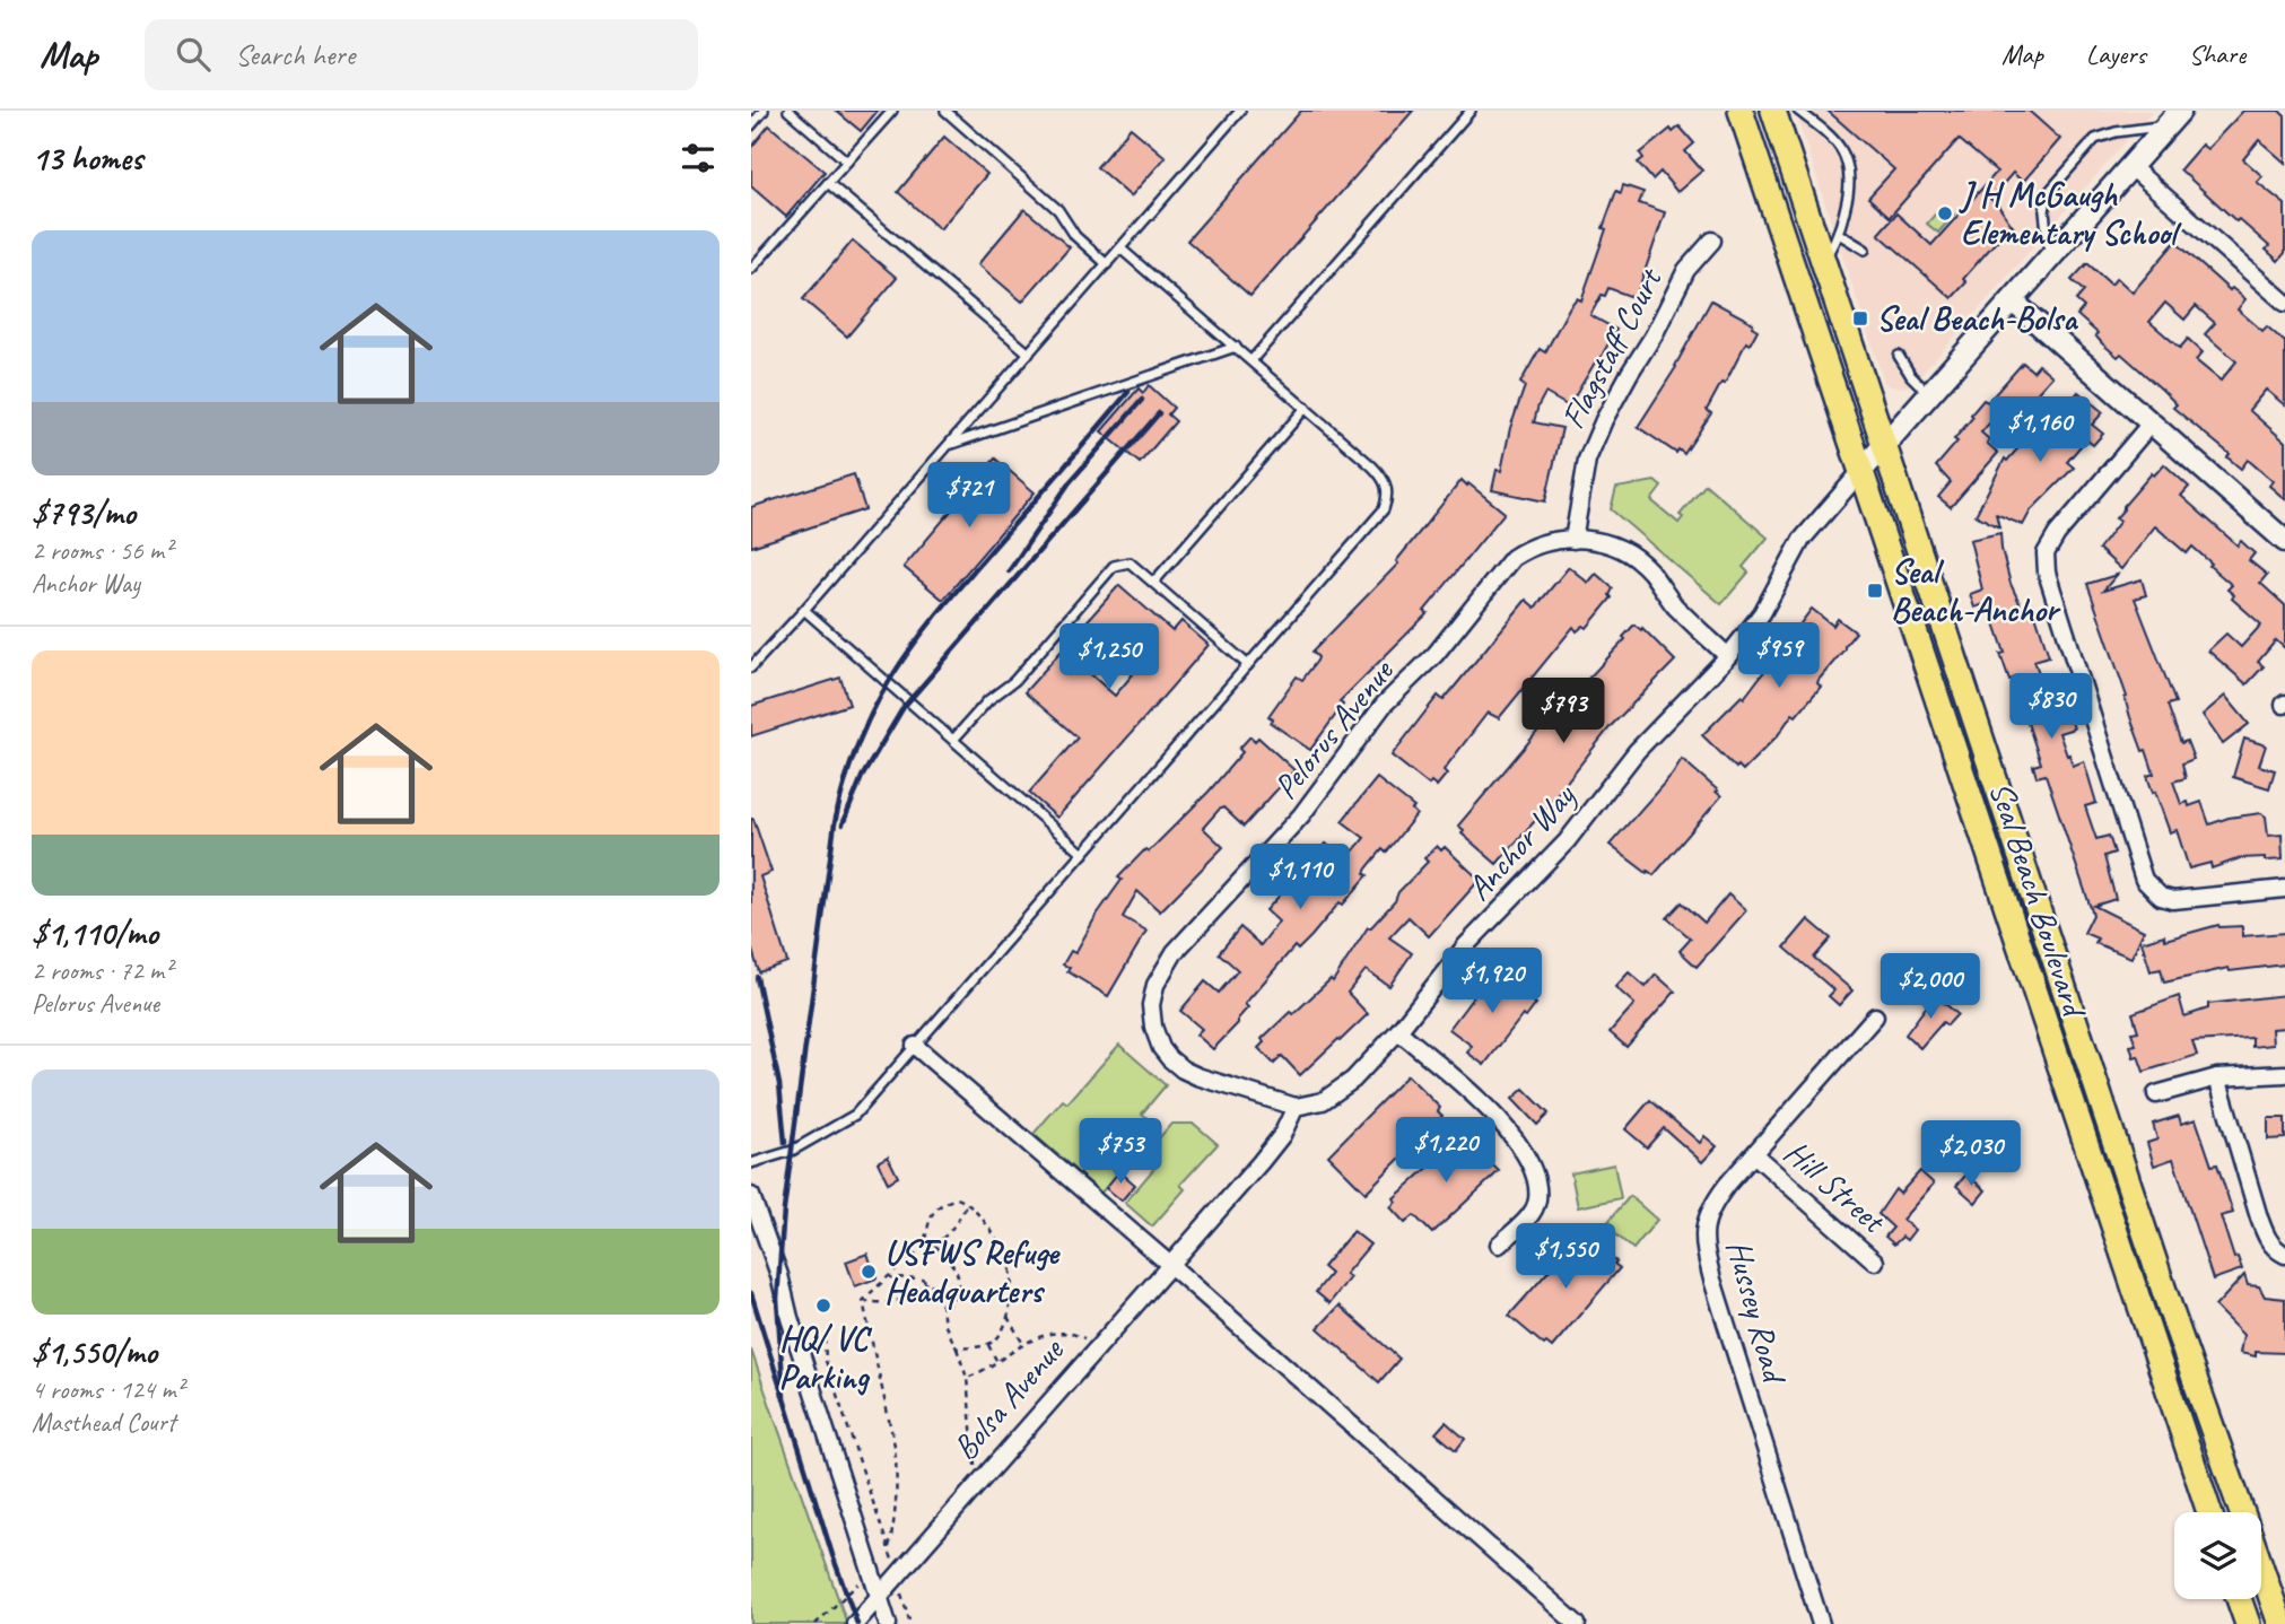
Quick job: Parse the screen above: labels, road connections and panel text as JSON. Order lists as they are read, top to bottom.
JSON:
{
  "streets": {
    "main road": ["Seal Beach Boulevard"],
    "street": [
      "Flagstaff Court",
      "Pelorus Avenue",
      "Anchor Way",
      "Hill Street",
      "Hussey Road",
      "Bolsa Avenue"
    ]
  },
  "crossings": [
    ["Flagstaff Court", "Pelorus Avenue"],
    ["Pelorus Avenue", "Anchor Way"],
    ["Pelorus Avenue", "Bolsa Avenue"],
    ["Anchor Way", "Seal Beach Boulevard"],
    ["Hill Street", "Hussey Road"]
  ],
  "places": {
    "other": ["J H McGaugh Elementary School", "USFWS Refuge Headquarters", "HQ/ VC Parking"],
    "transit": ["Seal Beach-Bolsa", "Seal Beach-Anchor"]
  },
  "page": {
    "header": "Map",
    "search": "Search here",
    "nav": ["Map", "Layers", "Share"],
    "heading": "13 homes",
    "list": [
      {
        "name": "$793/mo",
        "note": "2 rooms · 56 m² · Anchor Way"
      },
      {
        "name": "$1,110/mo",
        "note": "2 rooms · 72 m² · Pelorus Avenue"
      },
      {
        "name": "$1,550/mo",
        "note": "4 rooms · 124 m² · Masthead Court"
      }
    ],
    "price": [
      "$1,160",
      "$721",
      "$959",
      "$1,250",
      "$830",
      "$793",
      "$1,110",
      "$1,920",
      "$2,000",
      "$1,220",
      "$753",
      "$2,030",
      "$1,550"
    ]
  }
}
